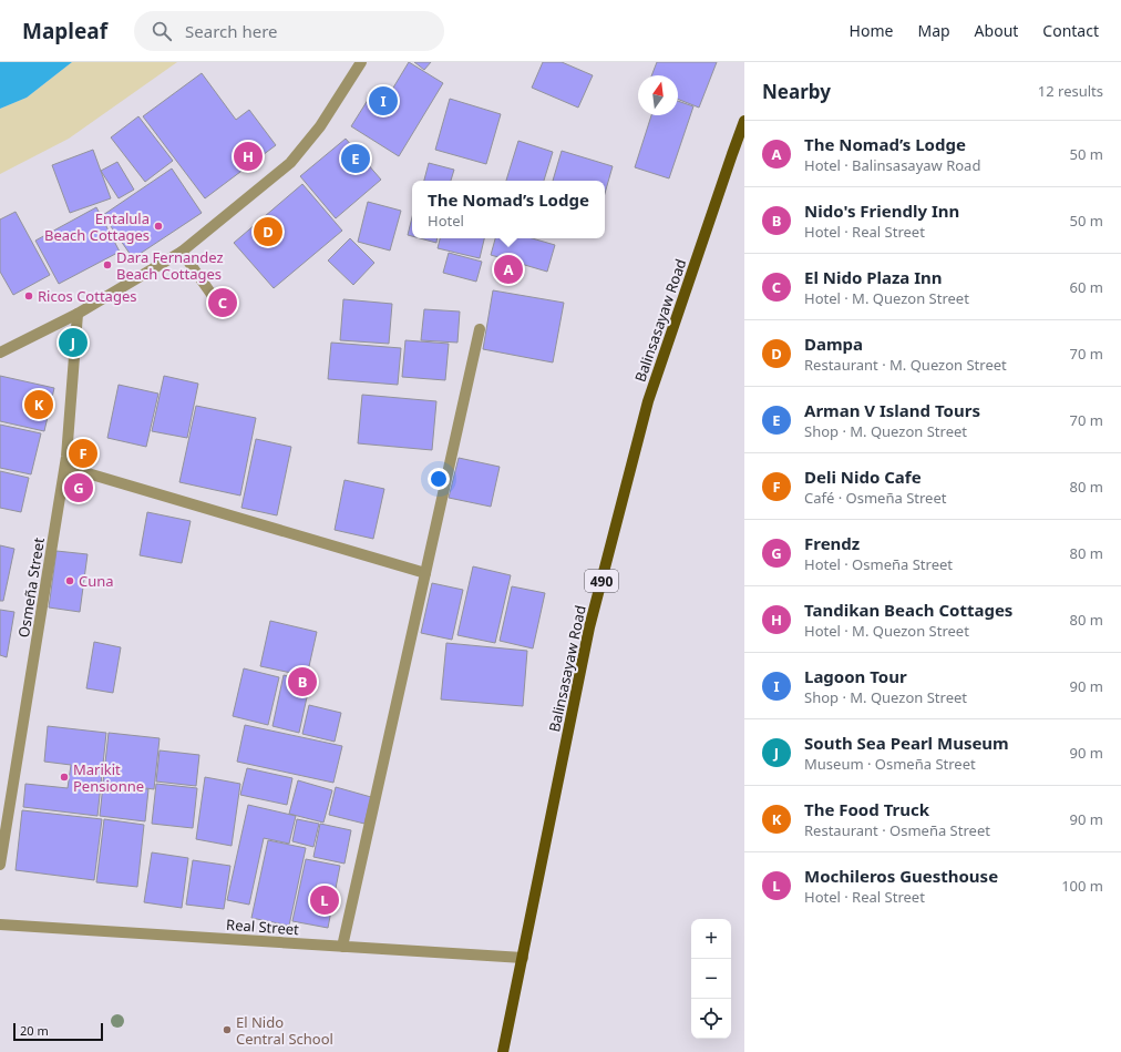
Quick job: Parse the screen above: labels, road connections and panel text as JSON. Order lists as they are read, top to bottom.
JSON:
{
  "streets": {
    "main road": ["Balinsasayaw Road", "490"],
    "street": ["Osmeña Street", "Real Street"]
  },
  "crossings": [
    ["Balinsasayaw Road", "Real Street"]
  ],
  "places": [
    "Entalula Beach Cottages",
    "Dara Fernandez Beach Cottages",
    "Ricos Cottages",
    "Cuna",
    "Marikit Pensionne",
    "El Nido Central School"
  ],
  "scale_bar": "20 m",
  "north": "top",
  "page": {
    "header": "Mapleaf",
    "search": "Search here",
    "nav": [
      "Home",
      "Map",
      "About",
      "Contact"
    ],
    "heading": ["Nearby", "12 results"],
    "pins": [
      "I",
      "H",
      "E",
      "D",
      "A",
      "C",
      "J",
      "K",
      "F",
      "G",
      "B",
      "L"
    ],
    "list": [
      {
        "mark": "A",
        "name": "The Nomad’s Lodge",
        "note": "Hotel · Balinsasayaw Road",
        "value": "50 m"
      },
      {
        "mark": "B",
        "name": "Nido's Friendly Inn",
        "note": "Hotel · Real Street",
        "value": "50 m"
      },
      {
        "mark": "C",
        "name": "El Nido Plaza Inn",
        "note": "Hotel · M. Quezon Street",
        "value": "60 m"
      },
      {
        "mark": "D",
        "name": "Dampa",
        "note": "Restaurant · M. Quezon Street",
        "value": "70 m"
      },
      {
        "mark": "E",
        "name": "Arman V Island Tours",
        "note": "Shop · M. Quezon Street",
        "value": "70 m"
      },
      {
        "mark": "F",
        "name": "Deli Nido Cafe",
        "note": "Café · Osmeña Street",
        "value": "80 m"
      },
      {
        "mark": "G",
        "name": "Frendz",
        "note": "Hotel · Osmeña Street",
        "value": "80 m"
      },
      {
        "mark": "H",
        "name": "Tandikan Beach Cottages",
        "note": "Hotel · M. Quezon Street",
        "value": "80 m"
      },
      {
        "mark": "I",
        "name": "Lagoon Tour",
        "note": "Shop · M. Quezon Street",
        "value": "90 m"
      },
      {
        "mark": "J",
        "name": "South Sea Pearl Museum",
        "note": "Museum · Osmeña Street",
        "value": "90 m"
      },
      {
        "mark": "K",
        "name": "The Food Truck",
        "note": "Restaurant · Osmeña Street",
        "value": "90 m"
      },
      {
        "mark": "L",
        "name": "Mochileros Guesthouse",
        "note": "Hotel · Real Street",
        "value": "100 m"
      }
    ],
    "popup": ["The Nomad’s Lodge", "Hotel"],
    "map_buttons": ["+", "−"],
    "scale": "20 m"
  }
}
